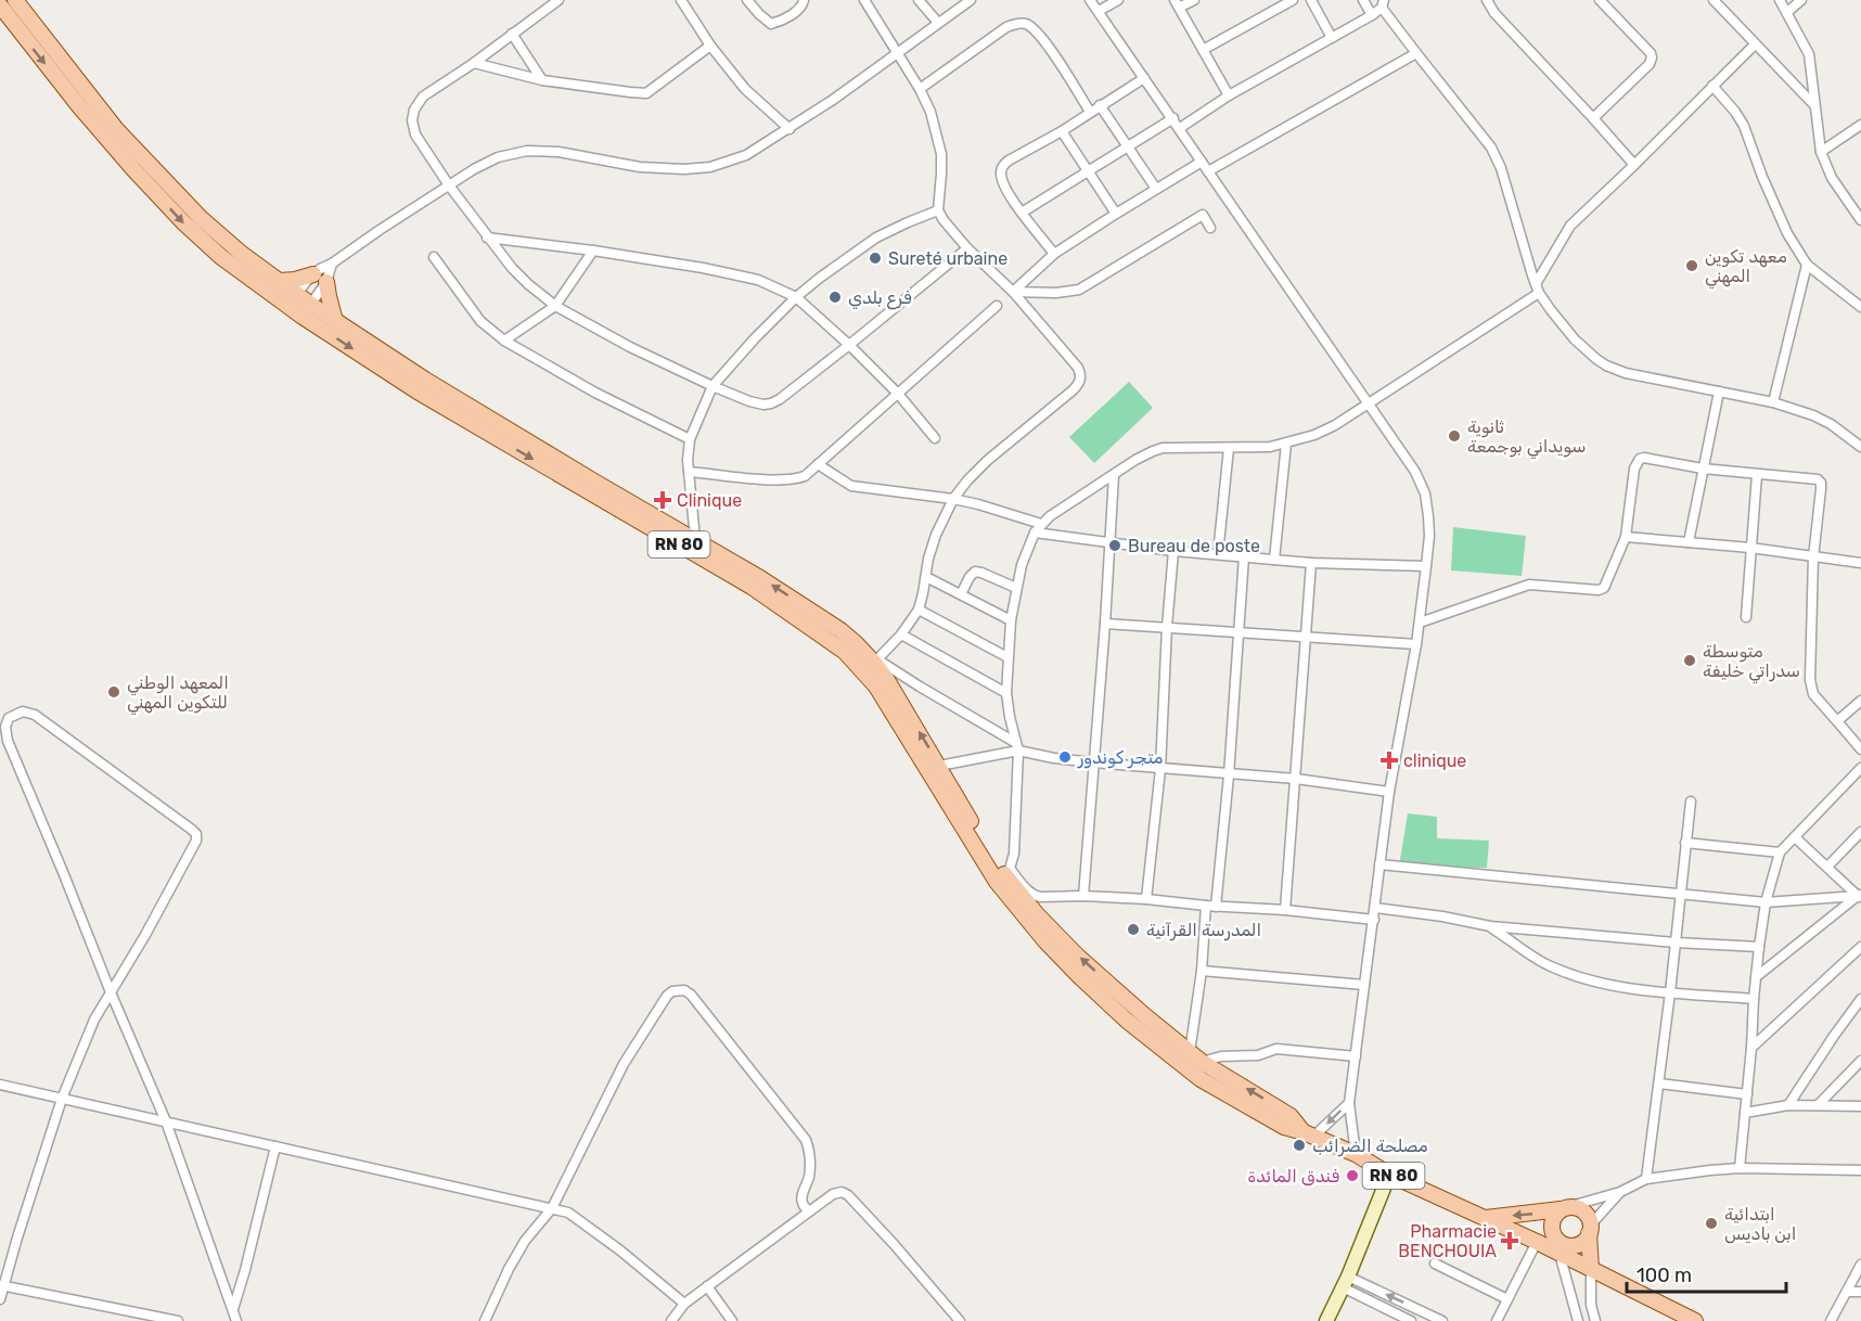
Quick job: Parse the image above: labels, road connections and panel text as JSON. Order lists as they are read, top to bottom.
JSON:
{
  "streets": {
    "main road": ["RN 80"]
  },
  "places": {
    "other": [
      "Sureté urbaine",
      "معهد تكوين المهني",
      "فرع بلدي",
      "ثانوية سويداني بوجمعة",
      "Bureau de poste",
      "متوسطة سدراتي خليفة",
      "المعهد الوطني للتكوين المهني",
      "متجر كوندور",
      "المدرسة القرآنية",
      "مصلحة الضرائب",
      "فندق المائدة",
      "ابتدائية ابن باديس"
    ],
    "health": ["Clinique", "clinique", "Pharmacie BENCHOUIA"]
  },
  "scale_bar": "100 m"
}
